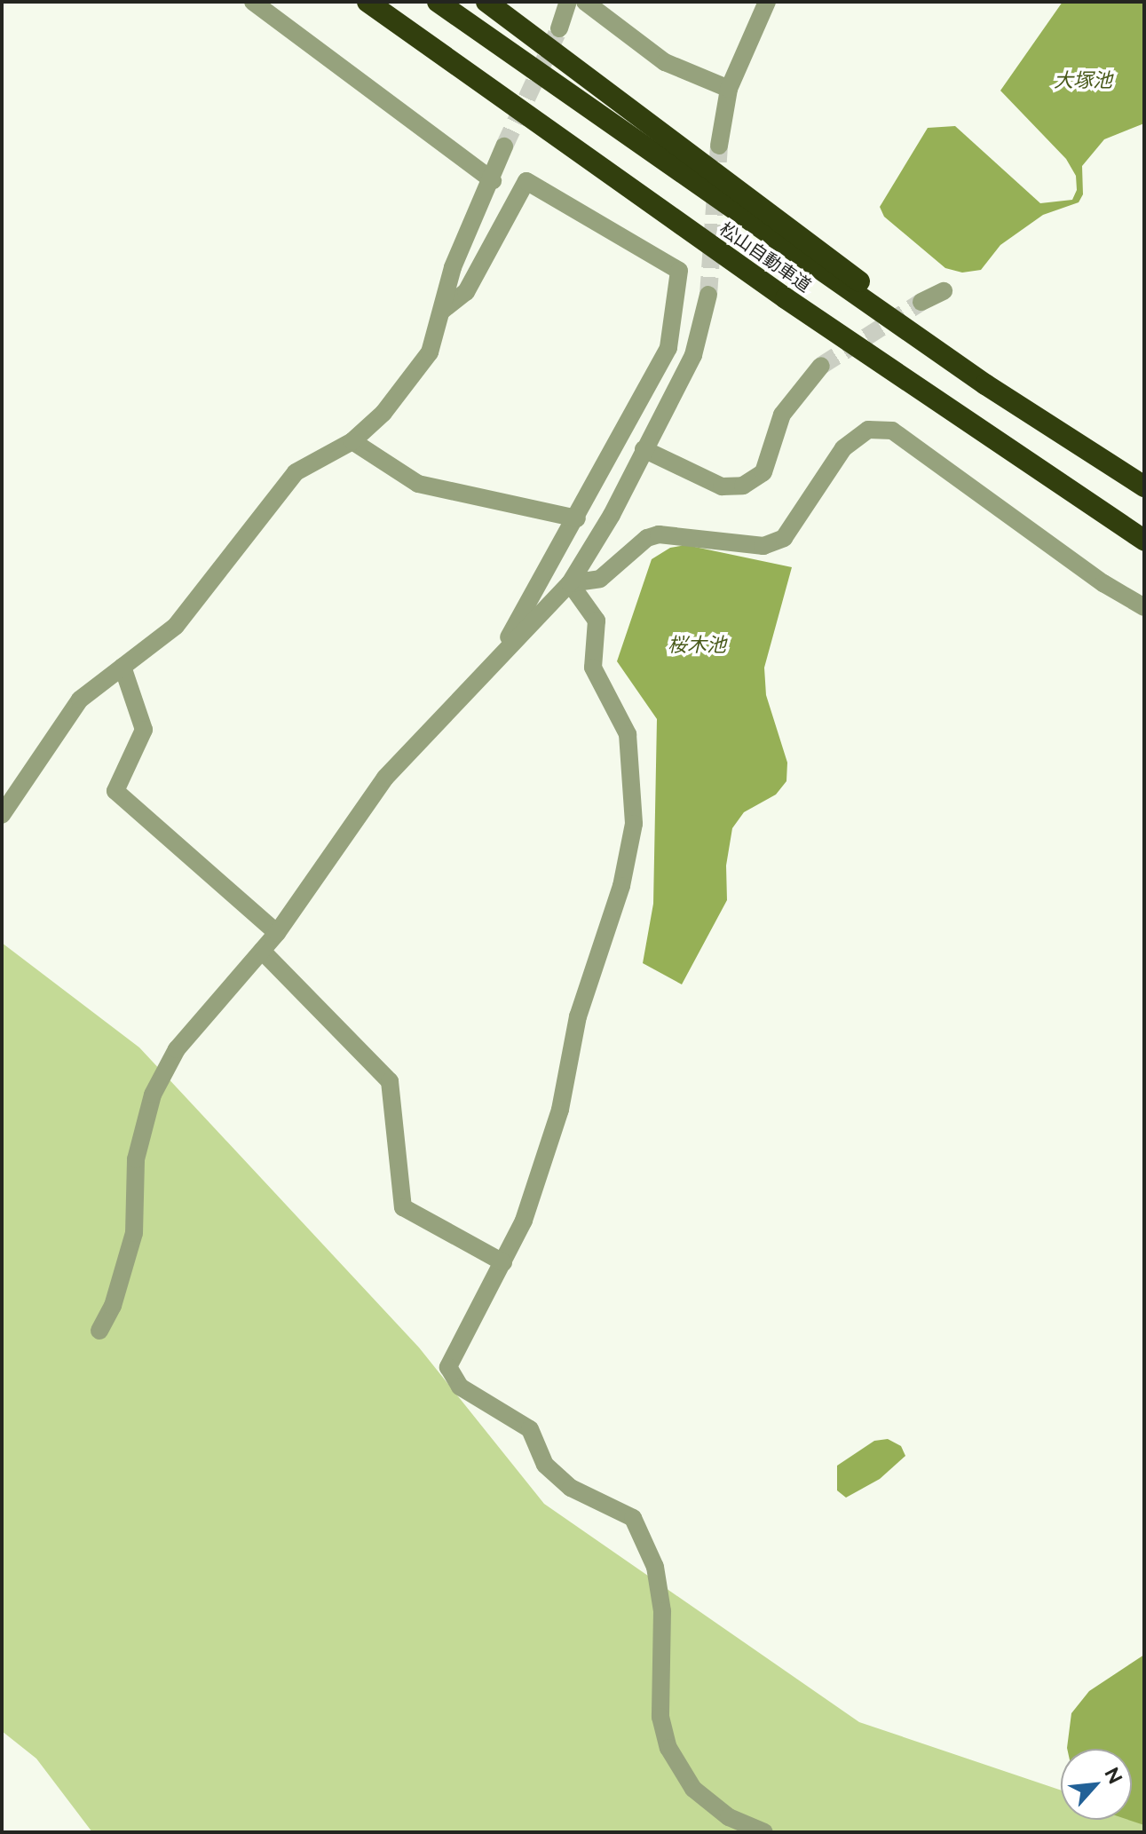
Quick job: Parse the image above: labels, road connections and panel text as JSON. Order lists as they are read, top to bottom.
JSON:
{
  "streets": {
    "highway": ["松山自動車道"]
  },
  "water": ["大塚池", "桜木池"],
  "north": "top right"
}
